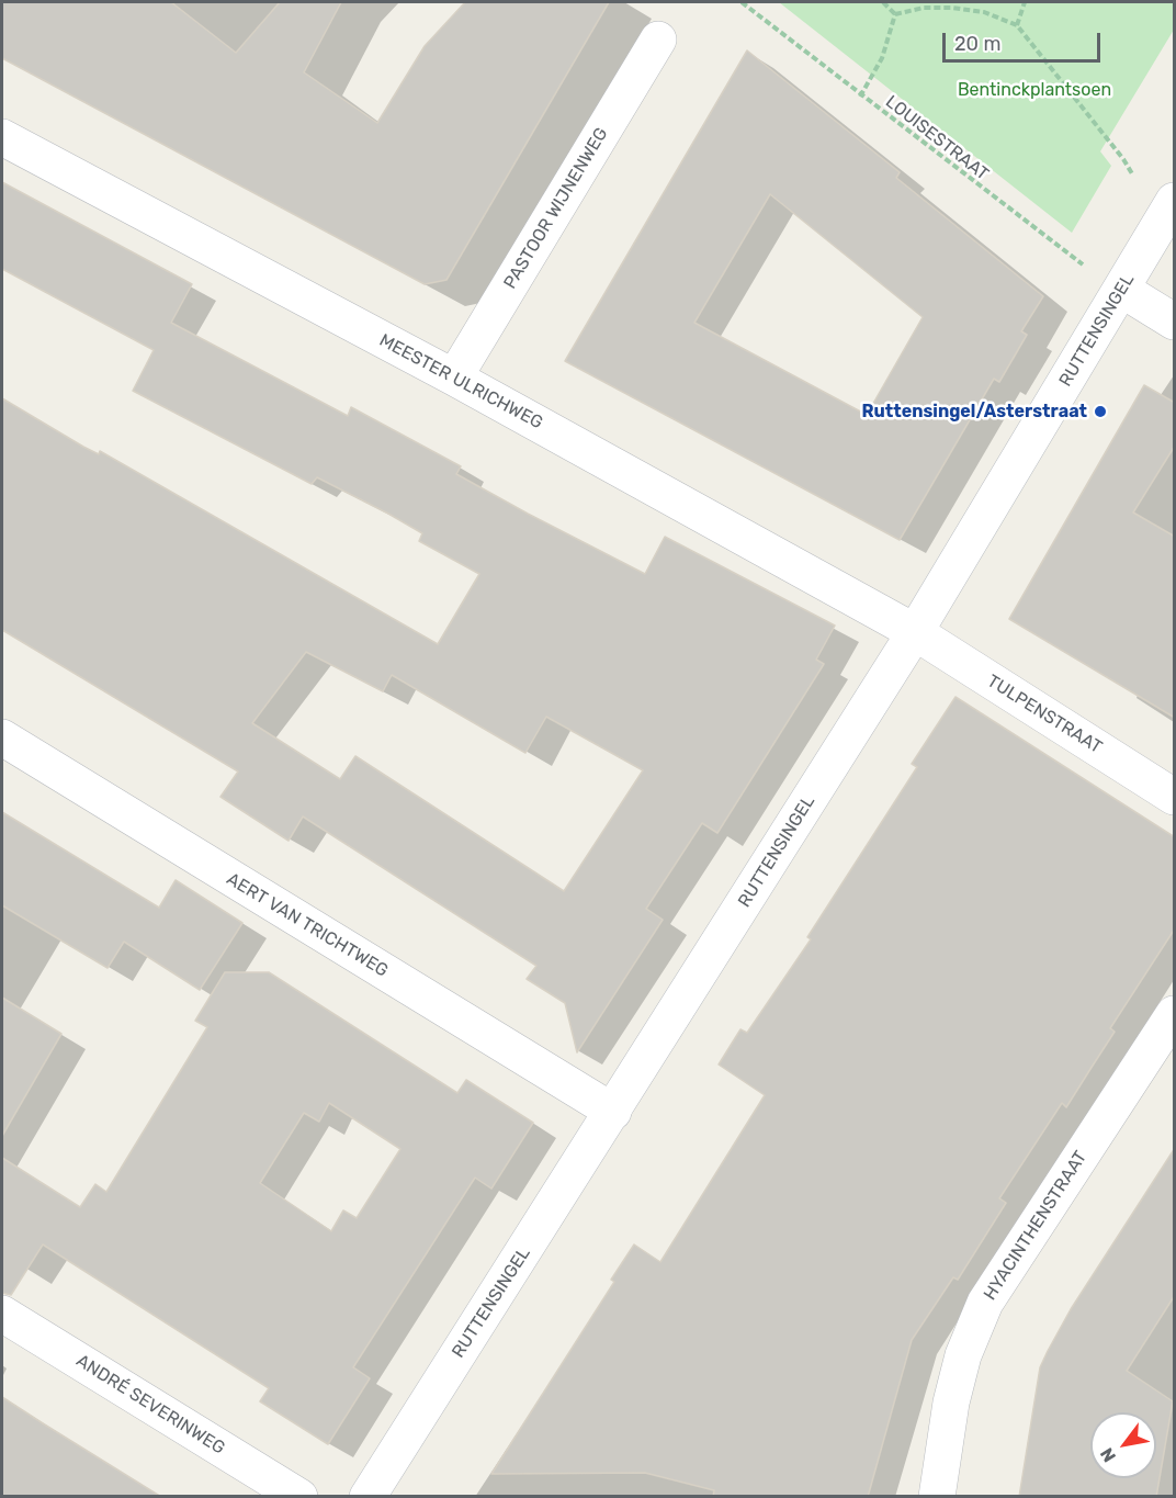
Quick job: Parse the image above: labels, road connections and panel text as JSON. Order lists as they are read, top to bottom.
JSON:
{
  "streets": {
    "street": [
      "PASTOOR WIJNENWEG",
      "RUTTENSINGEL",
      "MEESTER ULRICHWEG",
      "TULPENSTRAAT",
      "AERT VAN TRICHTWEG",
      "HYACINTHENSTRAAT",
      "ANDRÉ SEVERINWEG"
    ],
    "path": ["LOUISESTRAAT"]
  },
  "crossings": [
    ["LOUISESTRAAT", "RUTTENSINGEL"],
    ["PASTOOR WIJNENWEG", "MEESTER ULRICHWEG"],
    ["RUTTENSINGEL", "MEESTER ULRICHWEG"],
    ["RUTTENSINGEL", "TULPENSTRAAT"],
    ["RUTTENSINGEL", "AERT VAN TRICHTWEG"],
    ["MEESTER ULRICHWEG", "TULPENSTRAAT"]
  ],
  "parks": ["Bentinckplantsoen"],
  "places": ["Ruttensingel/Asterstraat"],
  "scale_bar": "20 m",
  "north": "bottom left"
}
